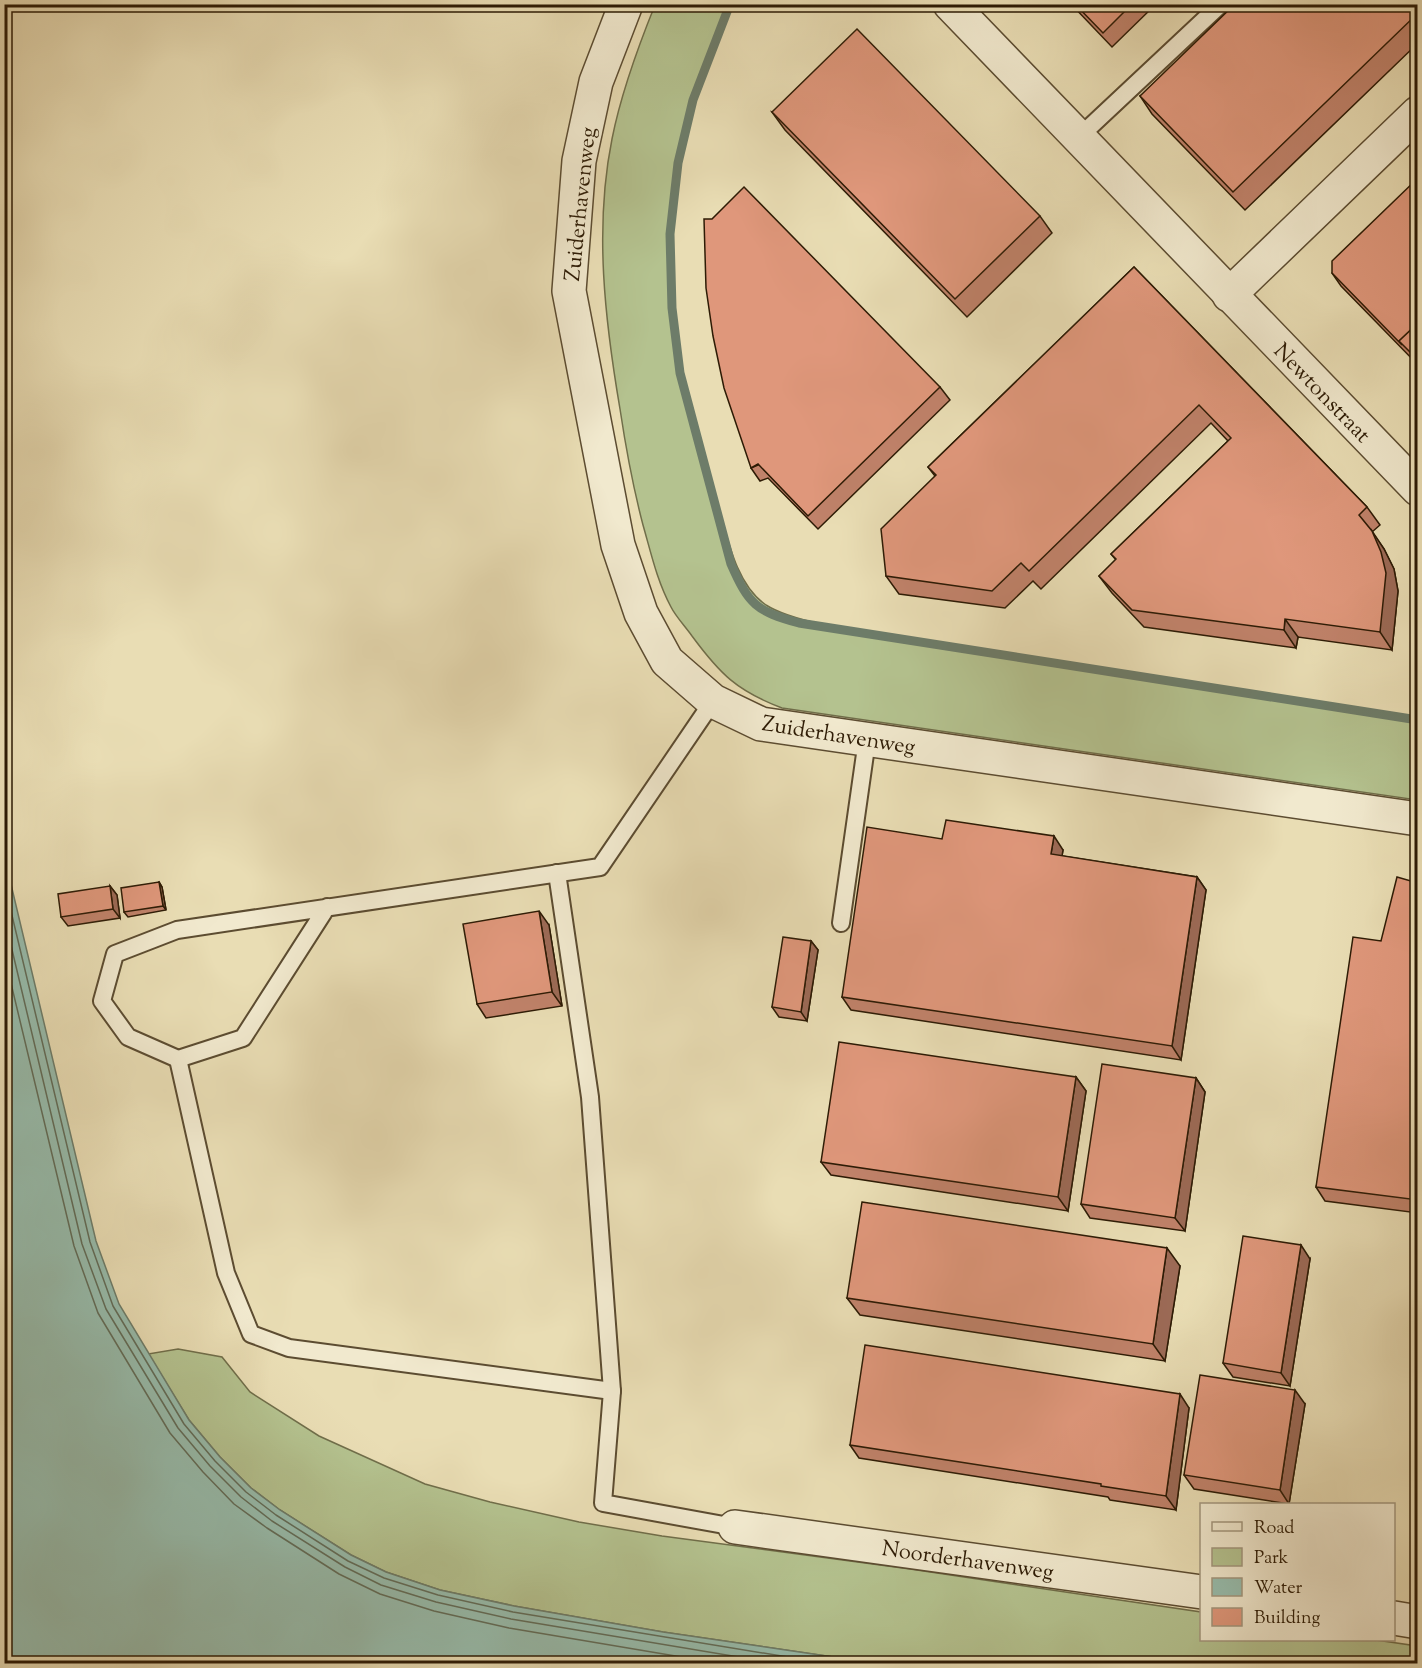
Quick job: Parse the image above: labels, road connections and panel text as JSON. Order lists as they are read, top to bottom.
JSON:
{
  "streets": {
    "street": ["Zuiderhavenweg", "Newtonstraat", "Noorderhavenweg"]
  },
  "legend": [
    "Road",
    "Park",
    "Water",
    "Building"
  ]
}
